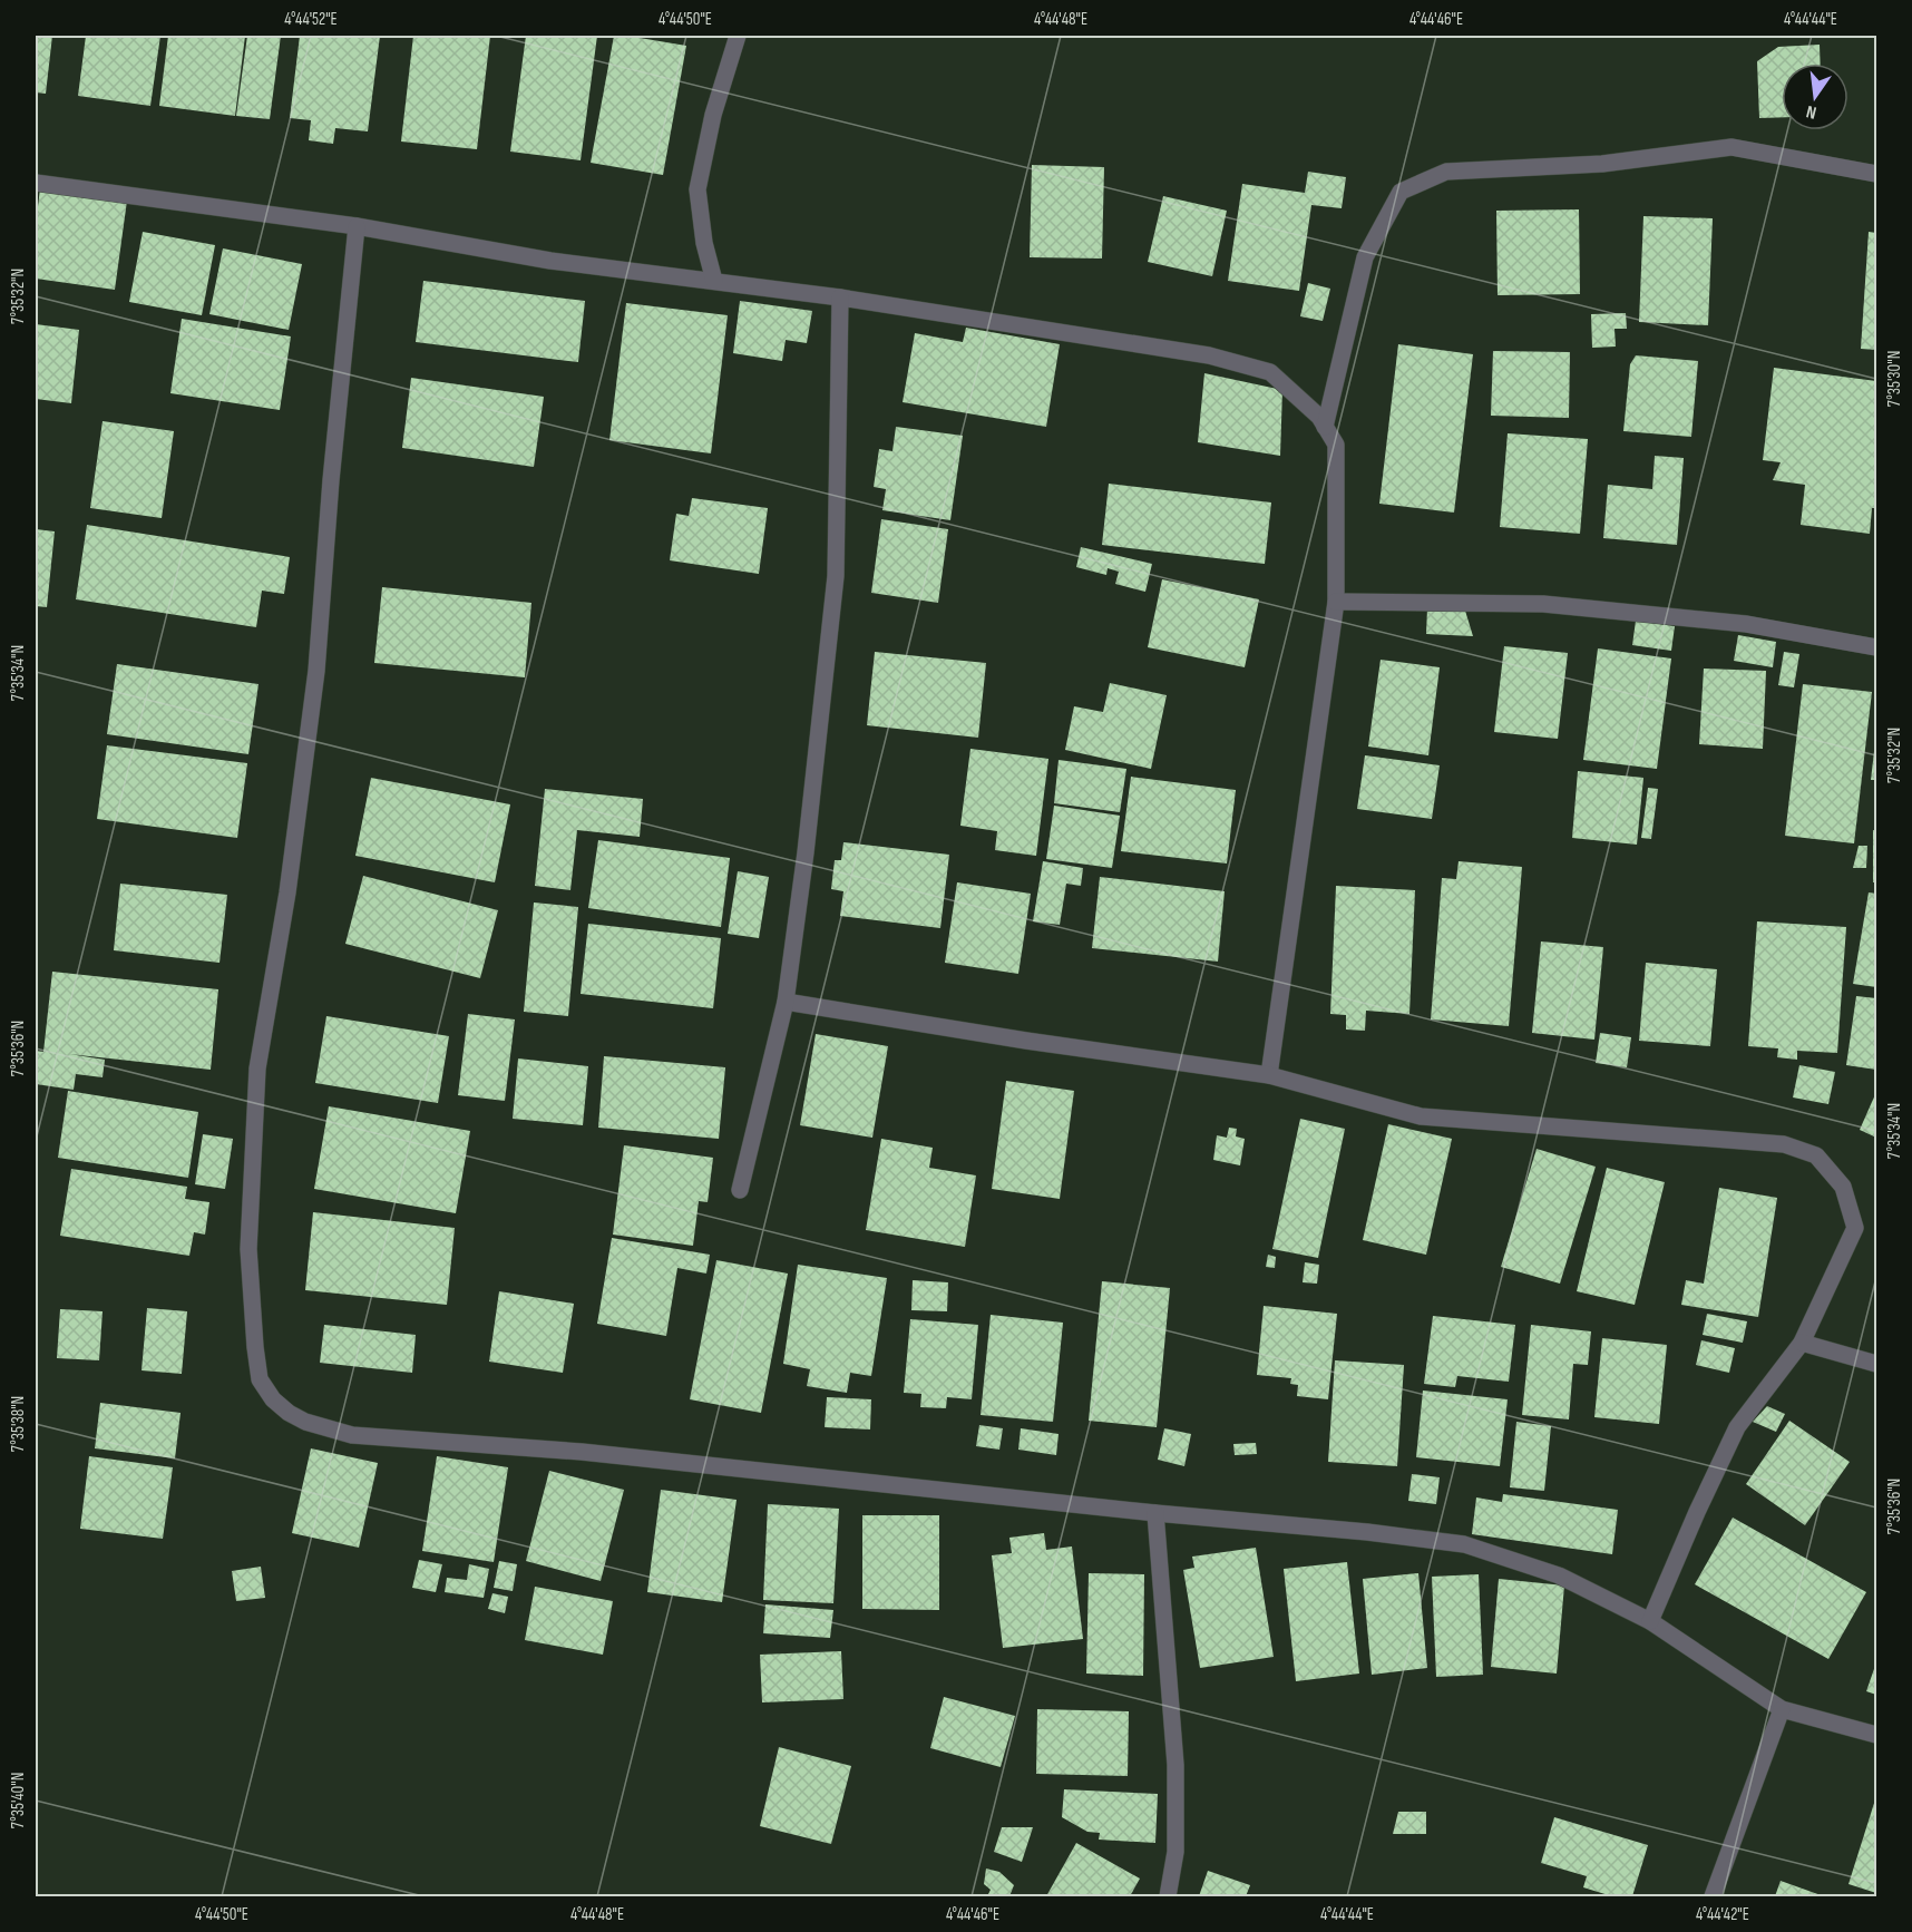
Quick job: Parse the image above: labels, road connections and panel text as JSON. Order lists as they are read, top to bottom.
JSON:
{
  "north": "bottom",
  "coordinates": [
    "4°44'52\"E",
    "4°44'50\"E",
    "4°44'48\"E",
    "4°44'46\"E",
    "4°44'44\"E",
    "7°35'32\"N",
    "7°35'30\"N",
    "7°35'34\"N",
    "7°35'36\"N",
    "7°35'38\"N",
    "7°35'40\"N",
    "4°44'42\"E"
  ]
}
